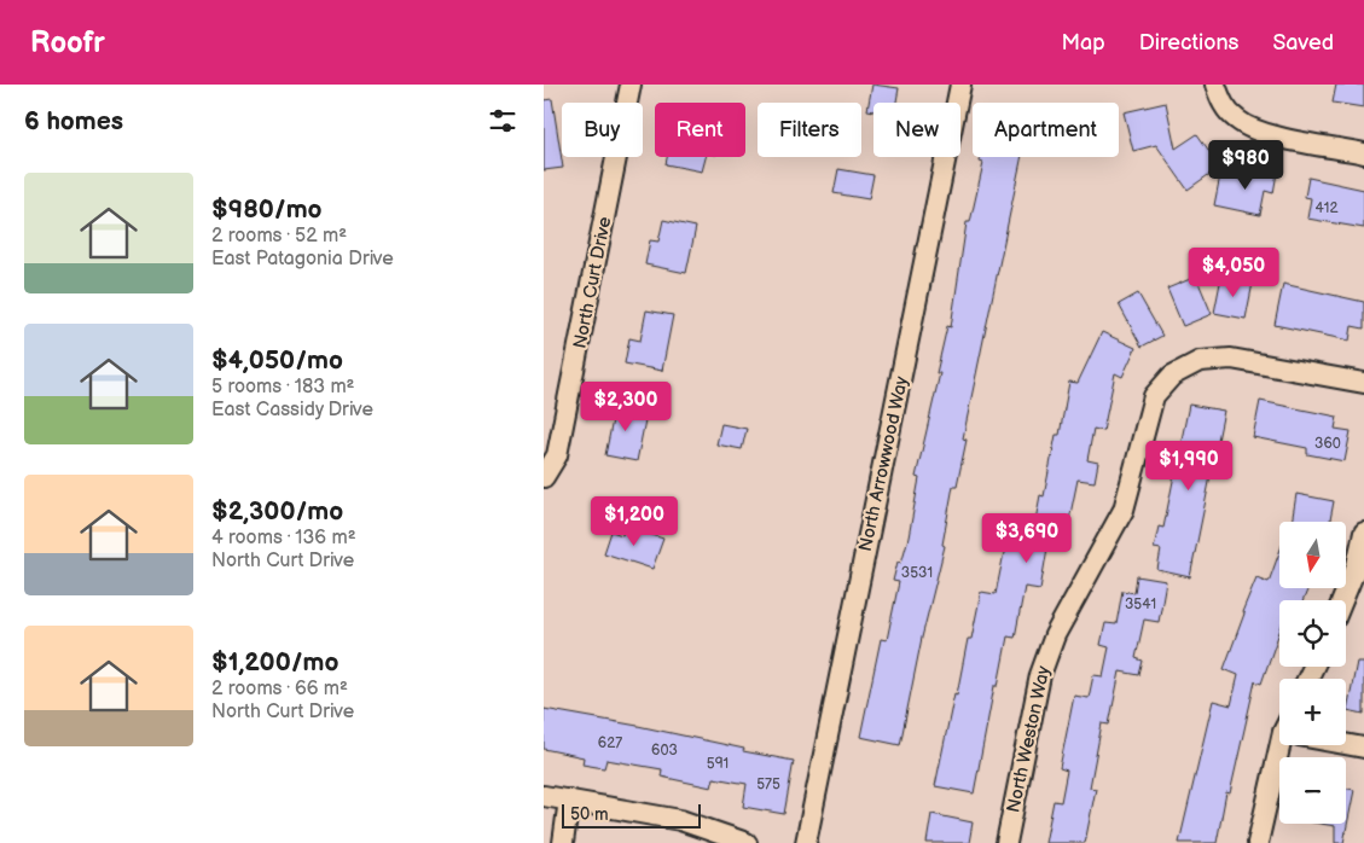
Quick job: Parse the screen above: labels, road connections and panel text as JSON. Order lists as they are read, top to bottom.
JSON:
{
  "streets": {
    "street": ["North Curt Drive", "North Arrowwood Way", "North Weston Way"]
  },
  "house_numbers": [
    "412",
    "360",
    "3531",
    "3541",
    "627",
    "603",
    "591",
    "575"
  ],
  "scale_bar": "50 m",
  "north": "bottom",
  "page": {
    "header": "Roofr",
    "nav": ["Map", "Directions", "Saved"],
    "heading": "6 homes",
    "chip": [
      "Buy",
      "Rent",
      "Filters",
      "New",
      "Apartment"
    ],
    "price": [
      "$980",
      "$4,050",
      "$2,300",
      "$1,990",
      "$1,200",
      "$3,690"
    ],
    "list": [
      {
        "name": "$980/mo",
        "note": "2 rooms · 52 m² · East Patagonia Drive"
      },
      {
        "name": "$4,050/mo",
        "note": "5 rooms · 183 m² · East Cassidy Drive"
      },
      {
        "name": "$2,300/mo",
        "note": "4 rooms · 136 m² · North Curt Drive"
      },
      {
        "name": "$1,200/mo",
        "note": "2 rooms · 66 m² · North Curt Drive"
      }
    ],
    "map_buttons": ["+", "−"],
    "scale": "50 m"
  }
}
